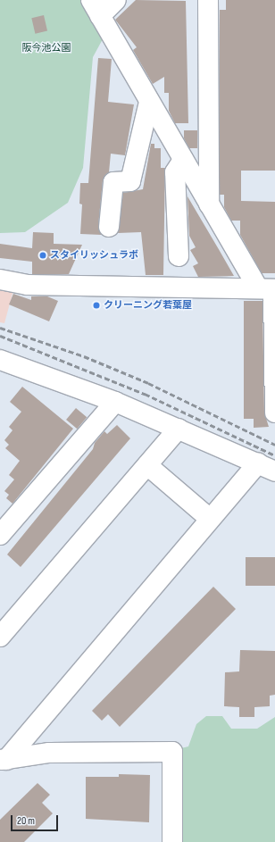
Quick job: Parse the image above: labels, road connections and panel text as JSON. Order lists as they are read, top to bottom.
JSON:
{
  "parks": ["阪今池公園"],
  "places": ["スタイリッシュラボ", "クリーニング若葉屋"],
  "scale_bar": "20 m"
}
